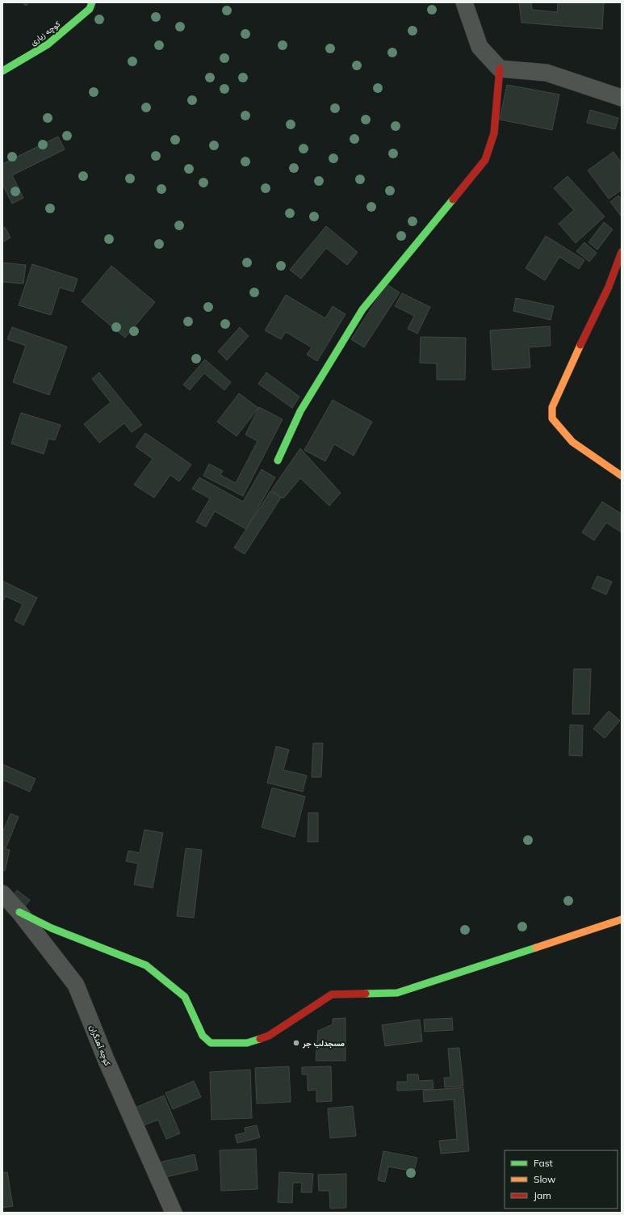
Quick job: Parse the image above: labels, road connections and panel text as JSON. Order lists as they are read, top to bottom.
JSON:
{
  "streets": {
    "street": ["کوچه زیاری", "کوچه آهنگران"]
  },
  "places": ["مسجدلب جر"],
  "legend": ["Fast", "Slow", "Jam"]
}
